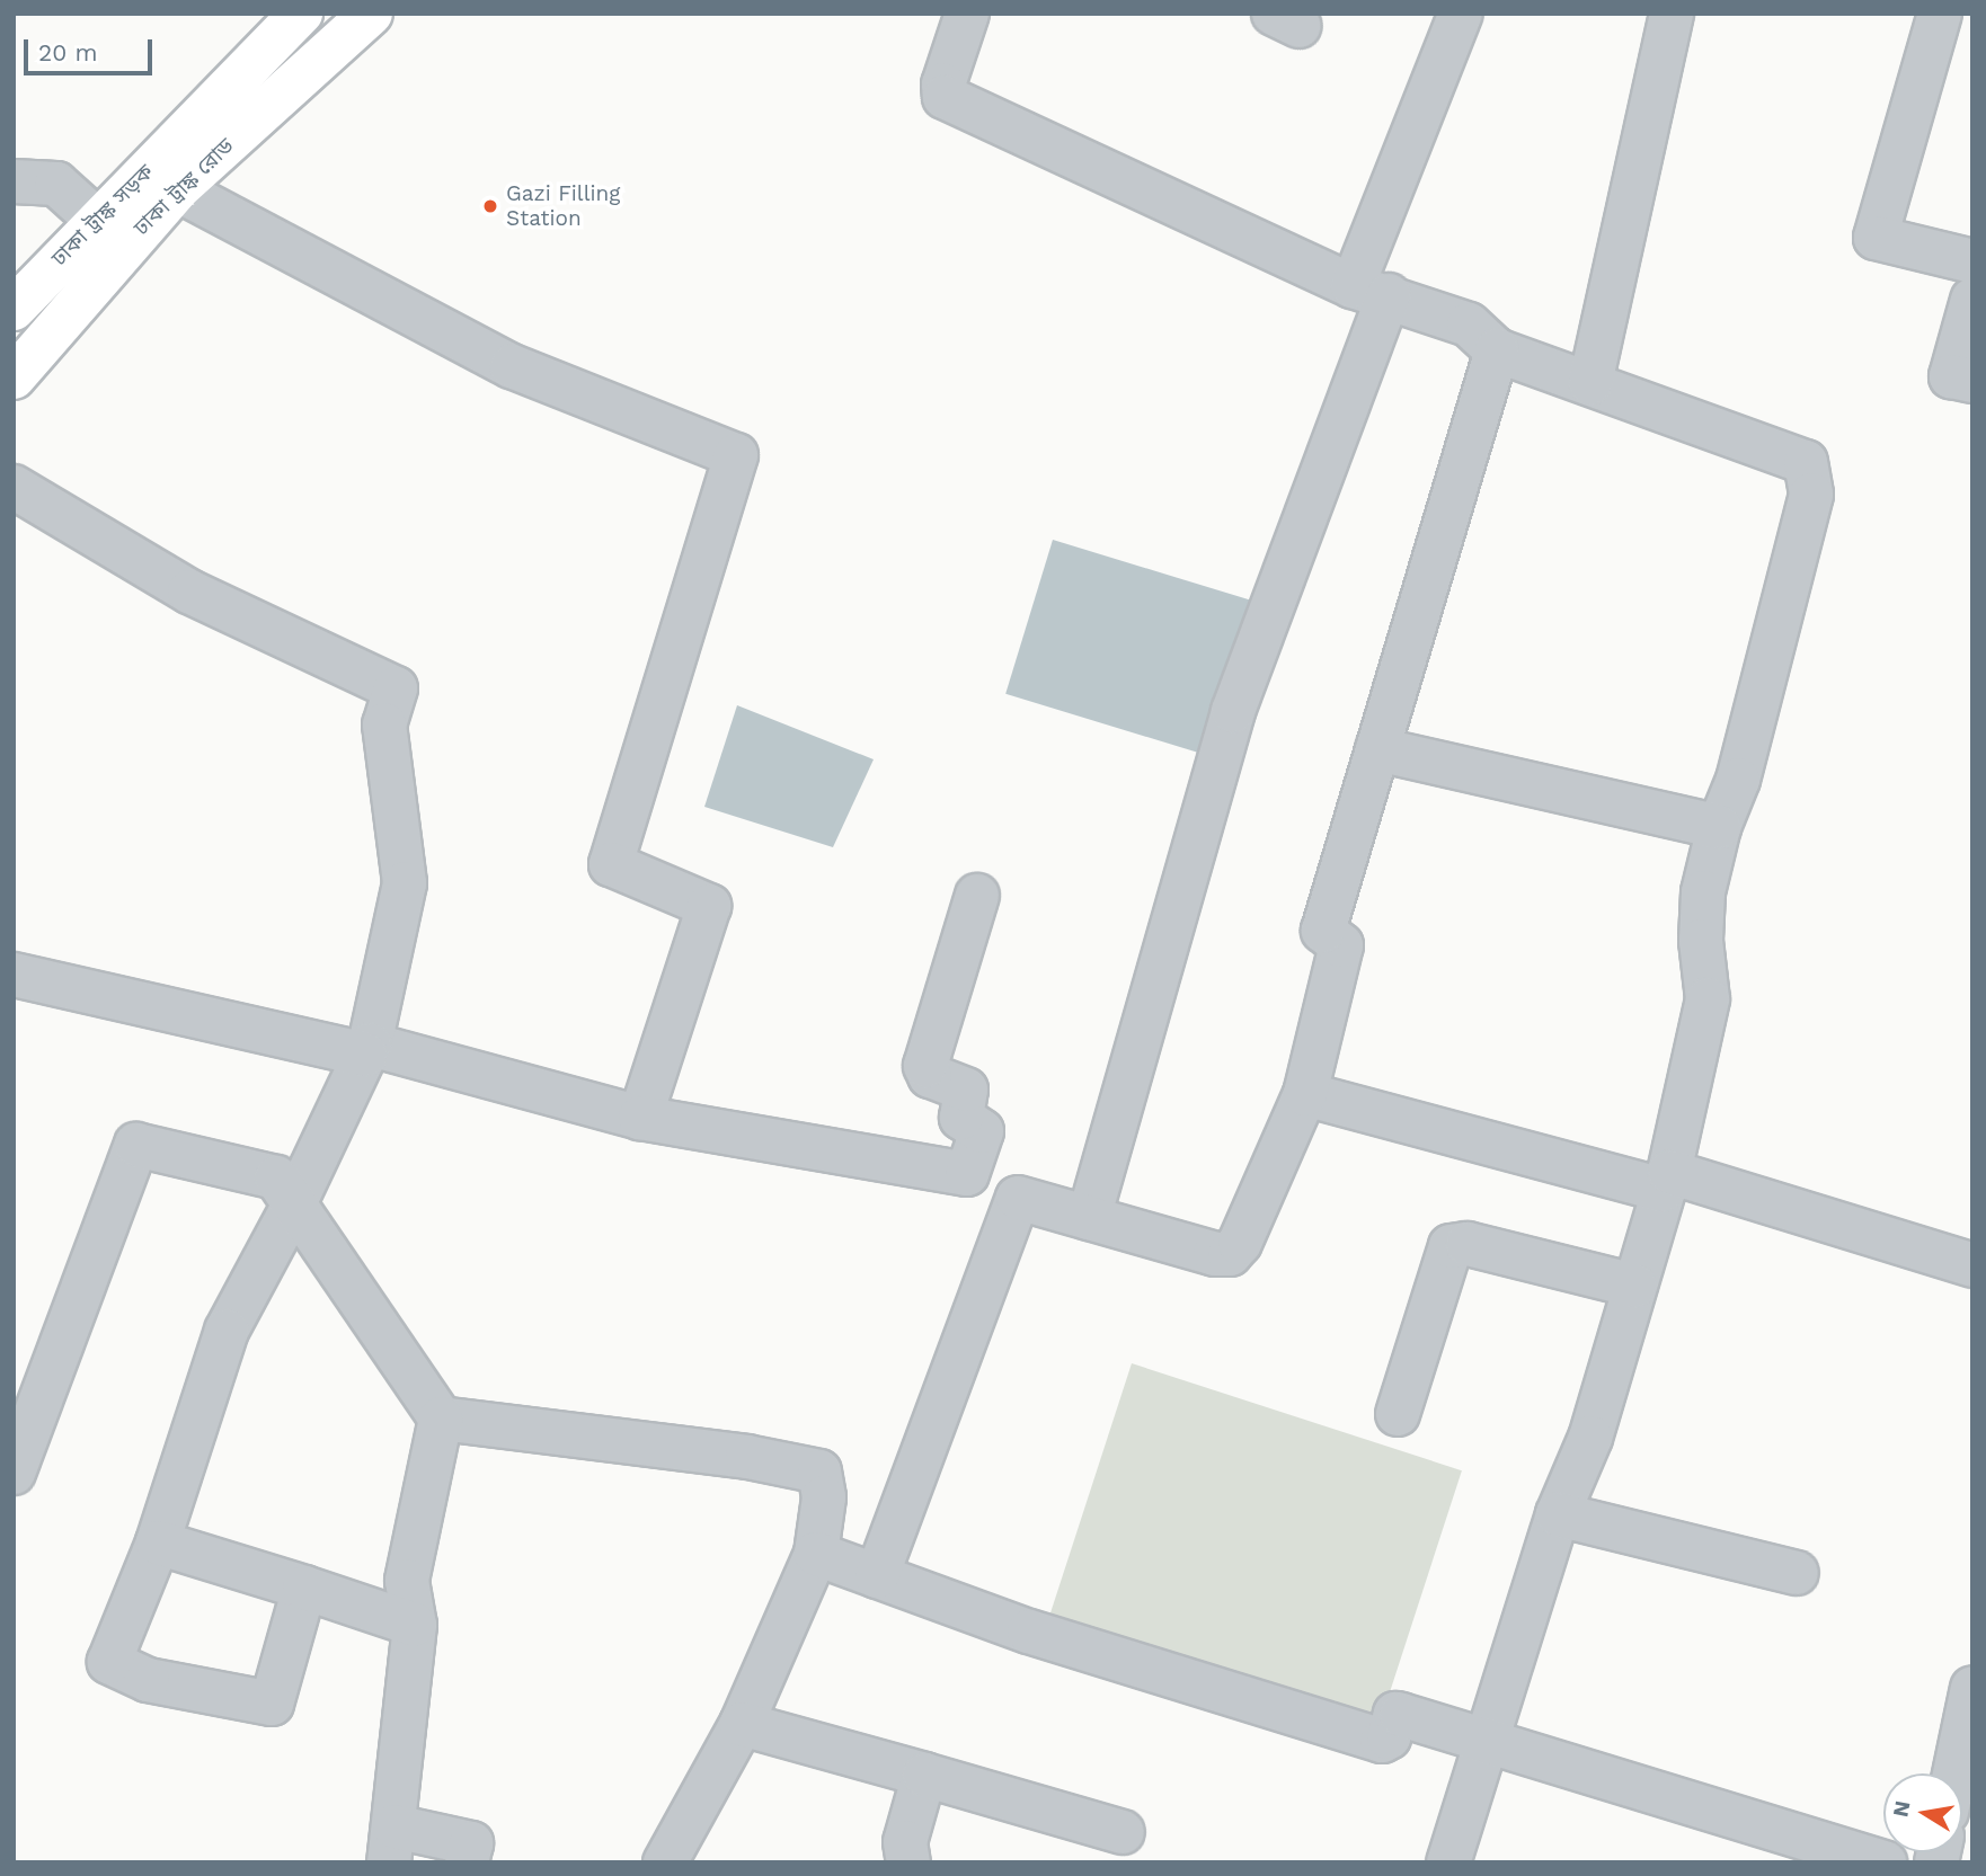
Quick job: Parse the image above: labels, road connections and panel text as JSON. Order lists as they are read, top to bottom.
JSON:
{
  "streets": {
    "main road": ["ঢাকা ট্রাঙ্ক রোড", "ঢাকা ট্রাঙ্ক সড়ক"]
  },
  "crossings": [
    ["ঢাকা ট্রাঙ্ক রোড", "ঢাকা ট্রাঙ্ক সড়ক"]
  ],
  "places": ["Gazi Filling Station"],
  "scale_bar": "20 m",
  "north": "left"
}
